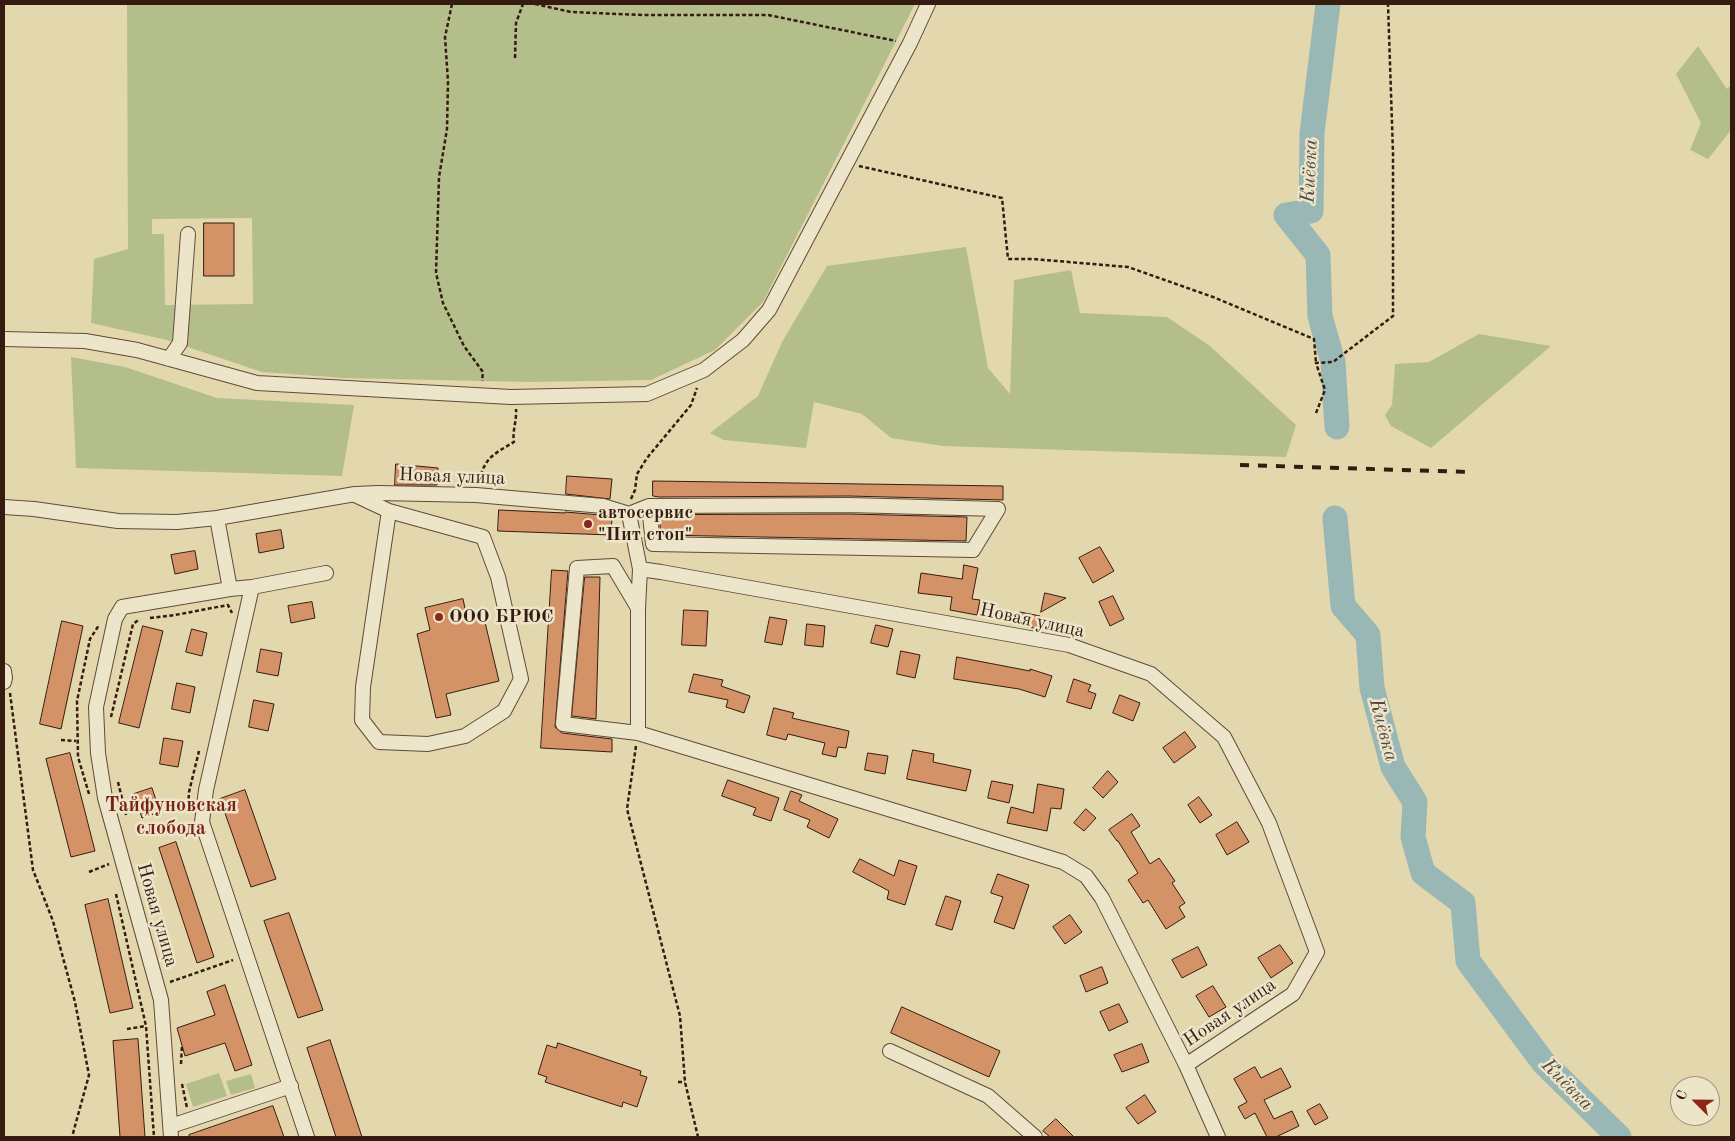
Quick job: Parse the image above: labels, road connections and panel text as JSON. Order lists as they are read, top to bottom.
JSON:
{
  "streets": {
    "street": ["Новая улица"]
  },
  "districts": ["Тайфуновская слобода"],
  "water": ["Киёвка"],
  "places": ["автосервис \"Пит стоп\"", "ООО БРЮС"],
  "north": "top left"
}
